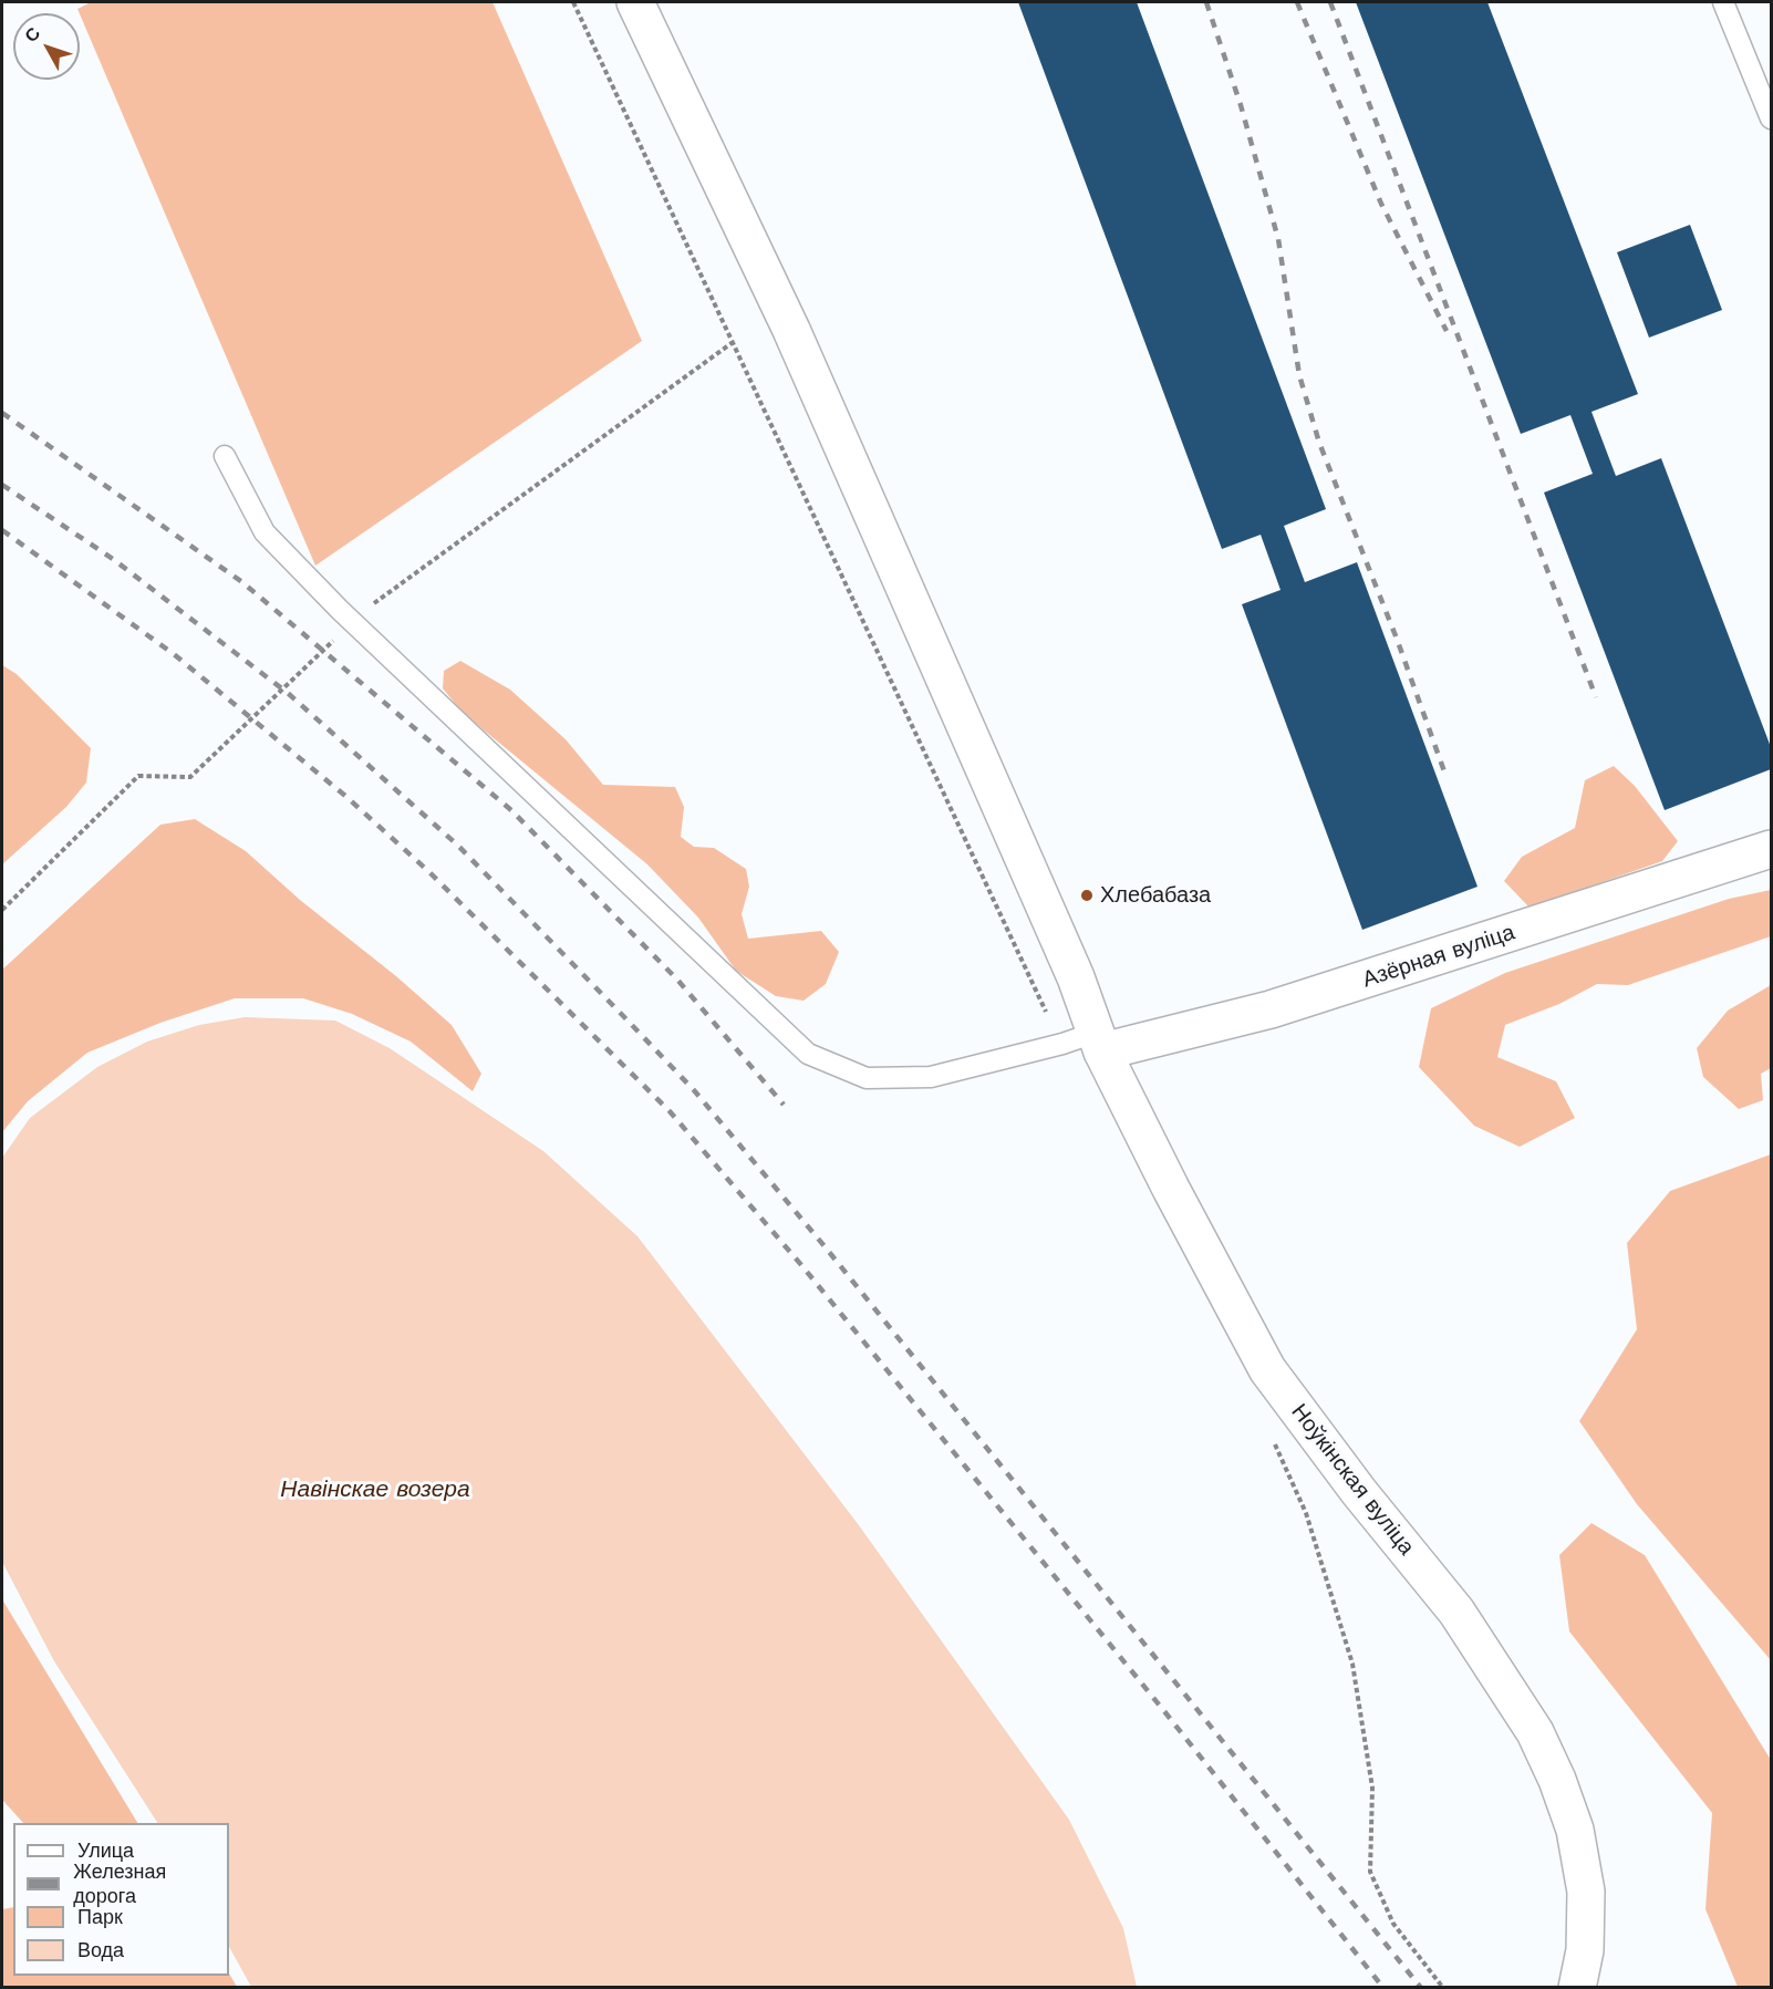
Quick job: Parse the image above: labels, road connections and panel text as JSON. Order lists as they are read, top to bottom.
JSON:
{
  "streets": {
    "main road": ["Азёрная вуліца", "Ноўкінская вуліца"]
  },
  "crossings": [
    ["Азёрная вуліца", "Ноўкінская вуліца"]
  ],
  "water": ["Навінскае возера"],
  "places": ["Хлебабаза"],
  "legend": [
    "Улица",
    "Железная дорога",
    "Парк",
    "Вода"
  ],
  "north": "top left"
}
